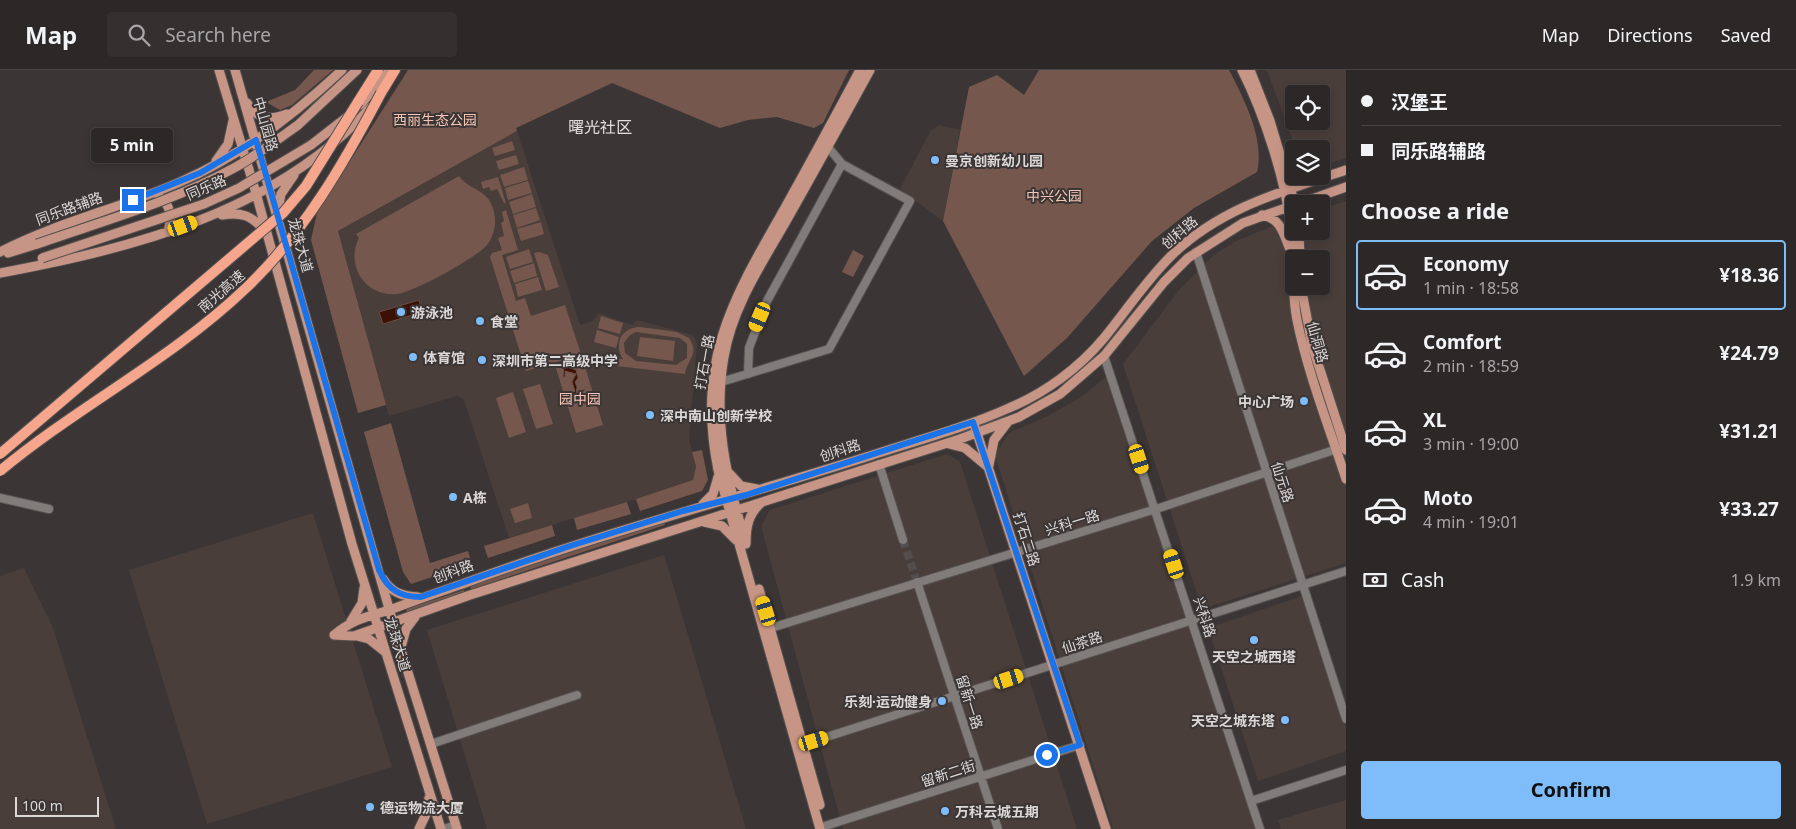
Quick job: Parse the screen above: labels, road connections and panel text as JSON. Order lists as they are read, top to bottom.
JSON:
{
  "streets": {
    "highway": ["南光高速"],
    "main road": [
      "中山园路",
      "同乐路",
      "同乐路辅路",
      "创科路",
      "龙珠大道",
      "仙洞路",
      "打石一路",
      "打石二路"
    ],
    "street": [
      "仙元路",
      "兴科一路",
      "兴科路",
      "仙茶路",
      "留新一路",
      "留新二街"
    ]
  },
  "crossings": [
    ["中山园路", "同乐路辅路"],
    ["中山园路", "龙珠大道"],
    ["同乐路", "同乐路辅路"],
    ["同乐路辅路", "龙珠大道"],
    ["创科路", "龙珠大道"],
    ["创科路", "仙洞路"],
    ["创科路", "打石一路"],
    ["创科路", "仙元路"],
    ["创科路", "打石二路"],
    ["创科路", "兴科路"],
    ["仙洞路", "兴科一路"],
    ["打石一路", "兴科一路"],
    ["打石一路", "仙茶路"],
    ["打石一路", "留新二街"],
    ["仙元路", "兴科一路"],
    ["仙元路", "仙茶路"],
    ["兴科一路", "打石二路"],
    ["兴科一路", "兴科路"],
    ["兴科一路", "留新一路"],
    ["打石二路", "仙茶路"],
    ["打石二路", "留新二街"],
    ["兴科路", "仙茶路"],
    ["仙茶路", "留新一路"],
    ["留新一路", "留新二街"]
  ],
  "districts": ["曙光社区"],
  "parks": ["西丽生态公园", "中兴公园", "园中园"],
  "places": [
    "曼京创新幼儿园",
    "游泳池",
    "食堂",
    "体育馆",
    "深圳市第二高级中学",
    "中心广场",
    "深中南山创新学校",
    "A栋",
    "天空之城西塔",
    "乐刻·运动健身",
    "天空之城东塔",
    "德运物流大厦",
    "万科云城五期"
  ],
  "scale_bar": "100 m",
  "page": {
    "header": "Map",
    "search": "Search here",
    "nav": ["Map", "Directions", "Saved"],
    "banner": ["汉堡王", "同乐路辅路"],
    "map_buttons": ["+", "−"],
    "bubble": "5 min",
    "heading": "Choose a ride",
    "list": [
      {
        "name": "Economy",
        "note": "1 min · 18:58",
        "value": "¥18.36"
      },
      {
        "name": "Comfort",
        "note": "2 min · 18:59",
        "value": "¥24.79"
      },
      {
        "name": "XL",
        "note": "3 min · 19:00",
        "value": "¥31.21"
      },
      {
        "name": "Moto",
        "note": "4 min · 19:01",
        "value": "¥33.27"
      }
    ],
    "pay": ["Cash", "1.9 km"],
    "buttons": "Confirm",
    "scale": "100 m"
  }
}
